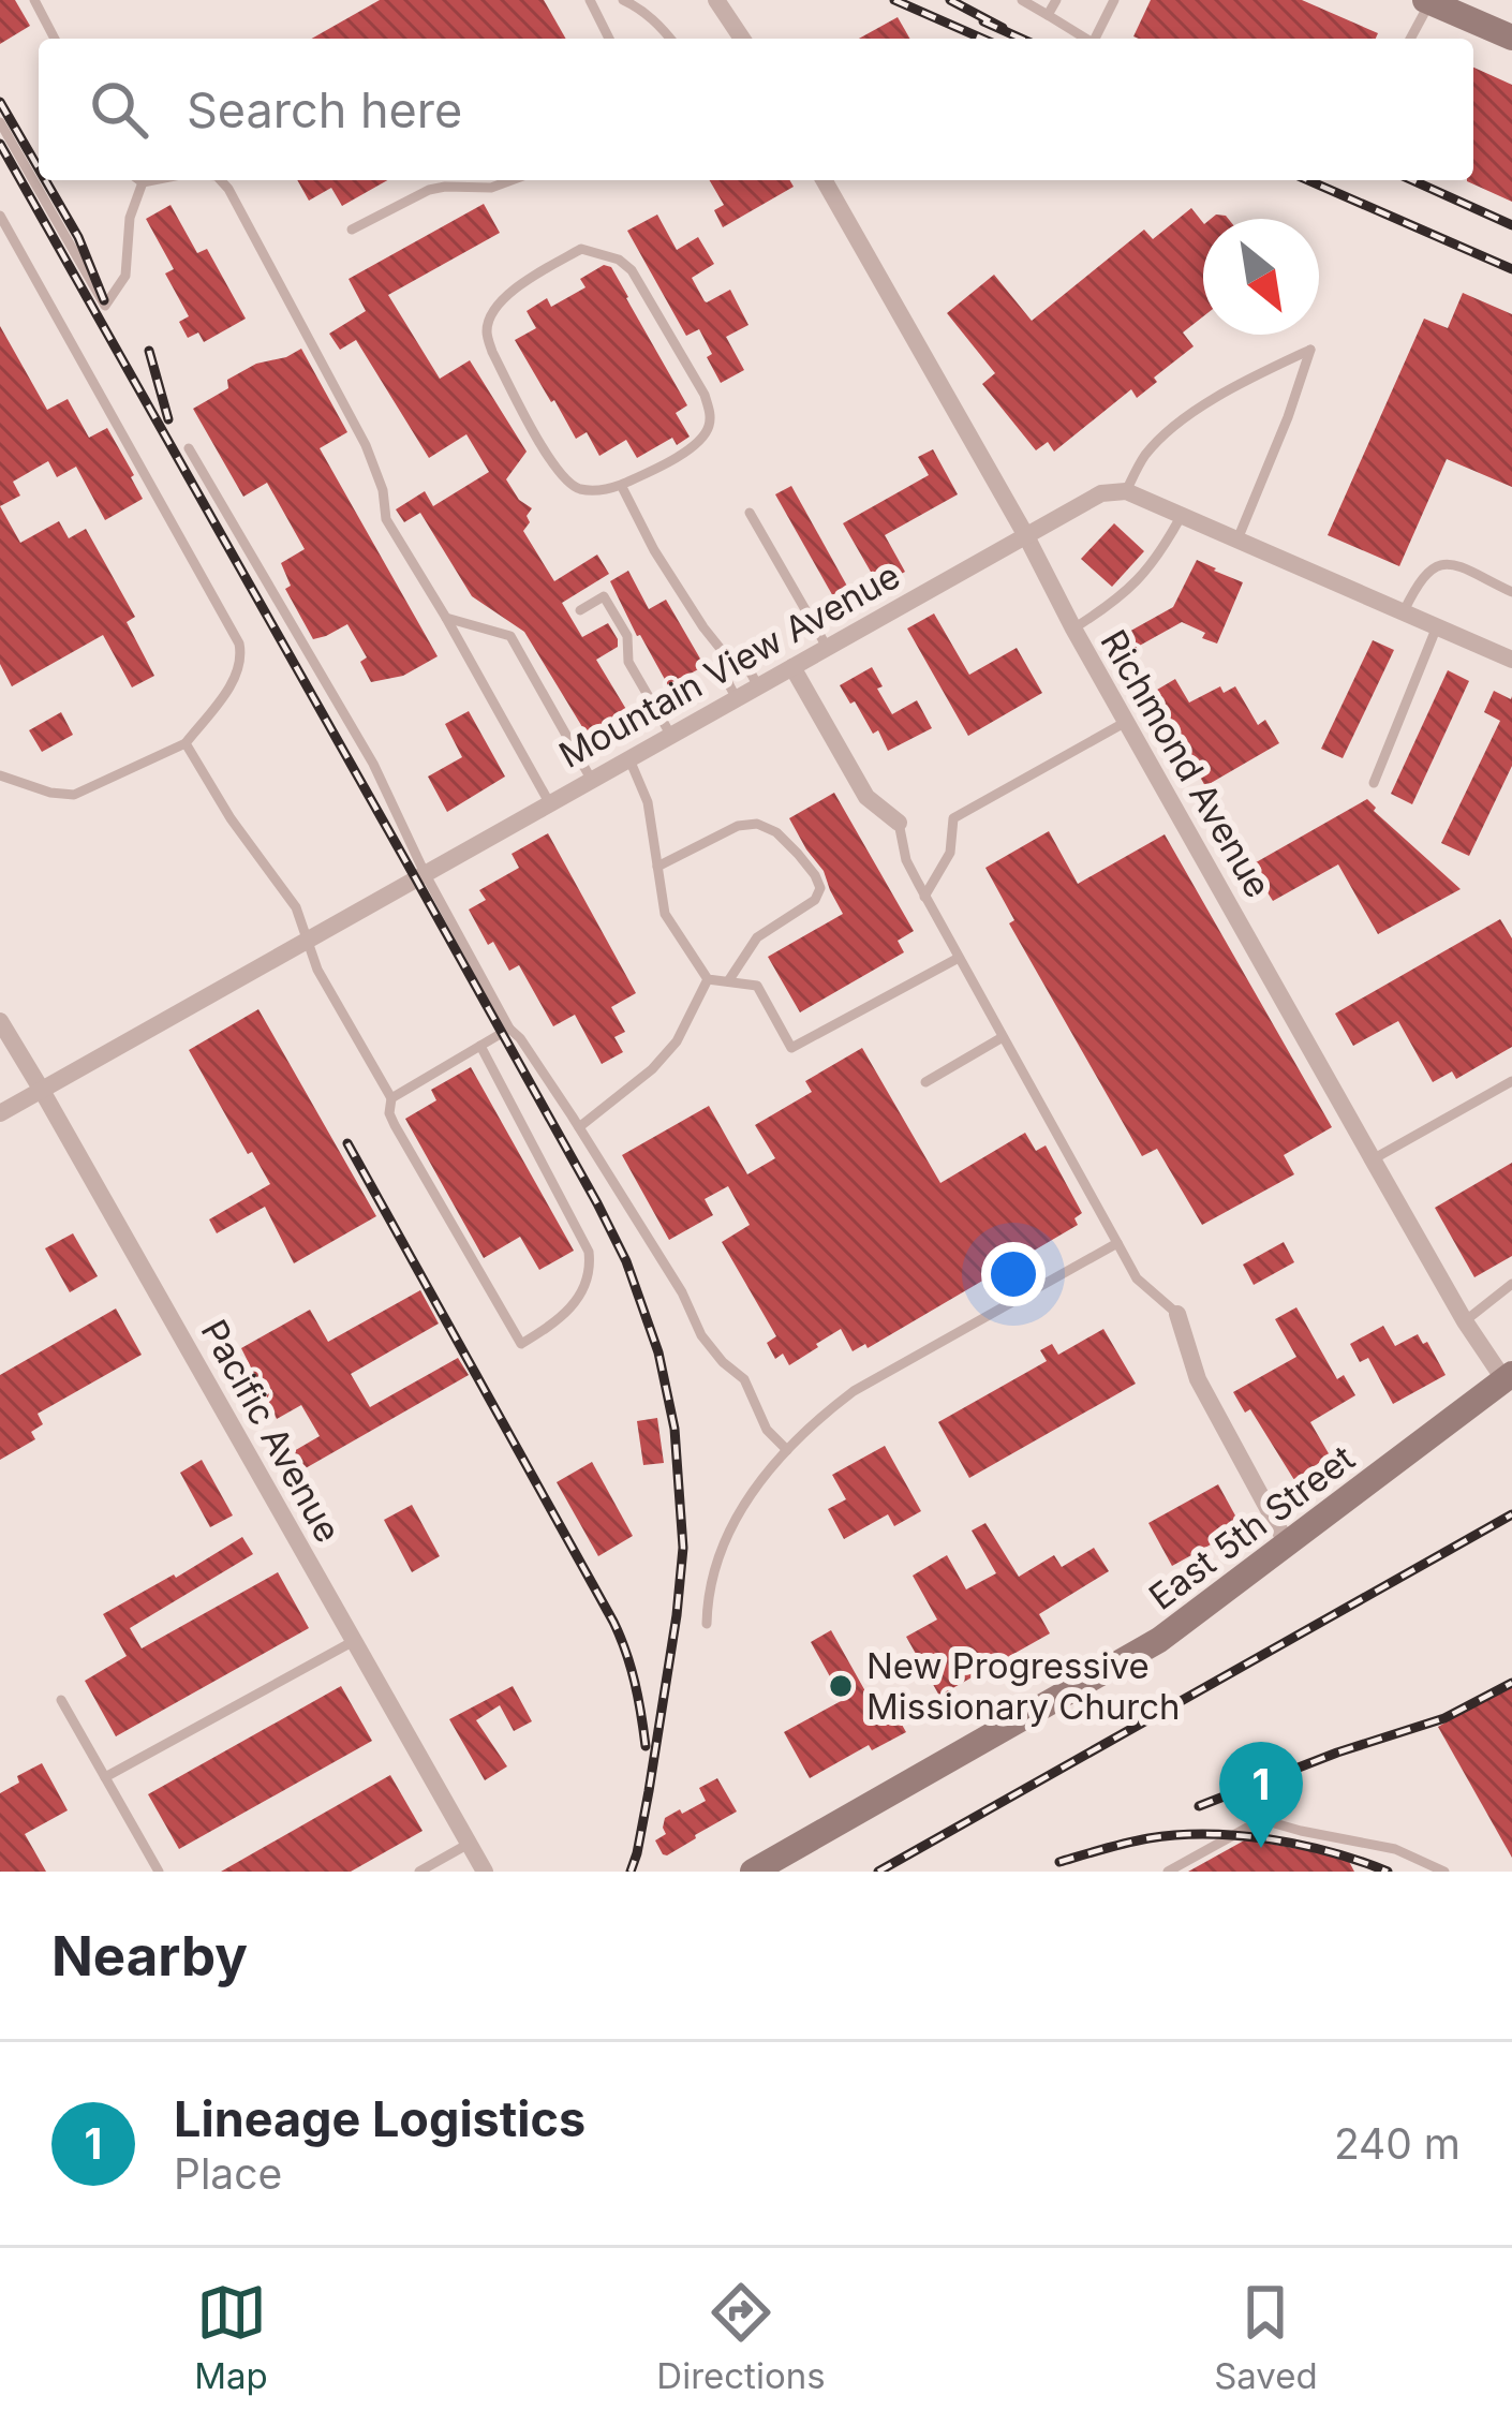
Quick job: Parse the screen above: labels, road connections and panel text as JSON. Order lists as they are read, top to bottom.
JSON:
{
  "streets": {
    "main road": ["East 5th Street"],
    "street": ["Mountain View Avenue", "Richmond Avenue", "Pacific Avenue"]
  },
  "crossings": [
    ["Mountain View Avenue", "Richmond Avenue"],
    ["Mountain View Avenue", "Pacific Avenue"],
    ["Richmond Avenue", "East 5th Street"]
  ],
  "places": ["New Progressive Missionary Church"],
  "north": "bottom right",
  "page": {
    "search": "Search here",
    "pins": "1",
    "heading": "Nearby",
    "list": [
      {
        "mark": "1",
        "name": "Lineage Logistics",
        "note": "Place",
        "value": "240 m"
      }
    ],
    "nav": ["Map", "Directions", "Saved"]
  }
}
